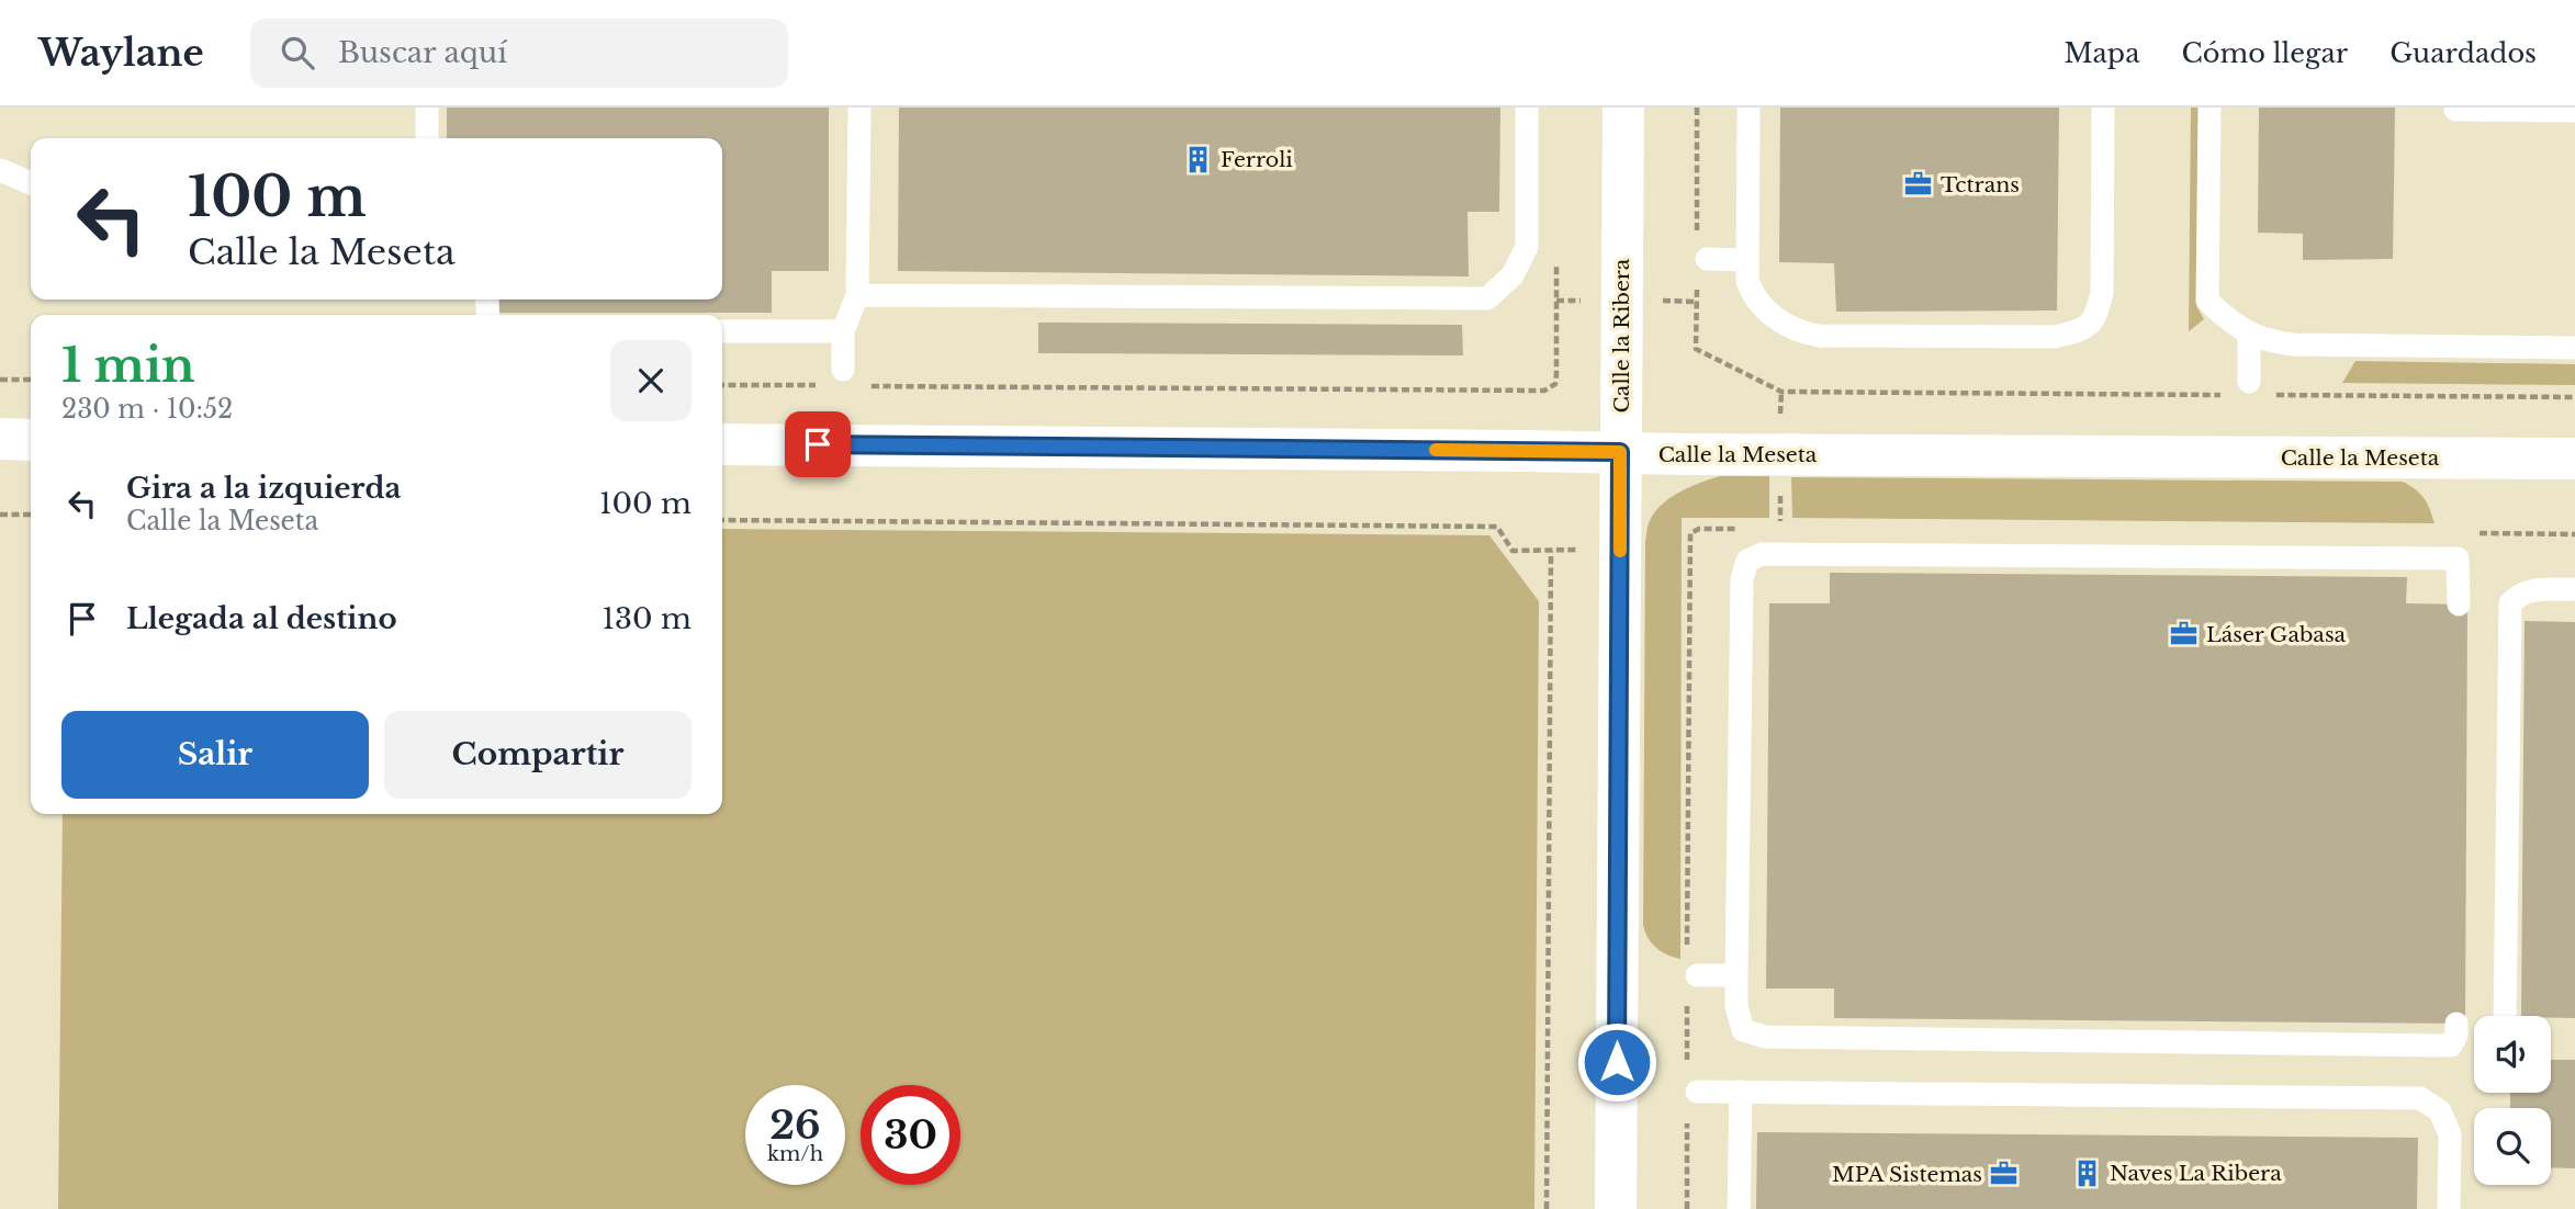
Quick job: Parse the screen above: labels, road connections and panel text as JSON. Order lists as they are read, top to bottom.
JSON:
{
  "streets": {
    "street": ["Calle la Ribera", "Calle la Meseta"]
  },
  "crossings": [
    ["Calle la Ribera", "Calle la Meseta"]
  ],
  "places": {
    "building": ["Ferroli", "Naves La Ribera"],
    "office": ["Tctrans", "Láser Gabasa", "MPA Sistemas"]
  },
  "page": {
    "header": "Waylane",
    "search": "Buscar aquí",
    "nav": ["Mapa", "Cómo llegar", "Guardados"],
    "turn": ["100 m", "Calle la Meseta"],
    "heading": ["1 min", "230 m · 10:52"],
    "list": [
      {
        "name": "Gira a la izquierda",
        "note": "Calle la Meseta",
        "value": "100 m"
      },
      {
        "name": "Llegada al destino",
        "value": "130 m"
      }
    ],
    "buttons": ["Salir", "Compartir"],
    "speed": "26 km/h",
    "limit": "30"
  }
}
